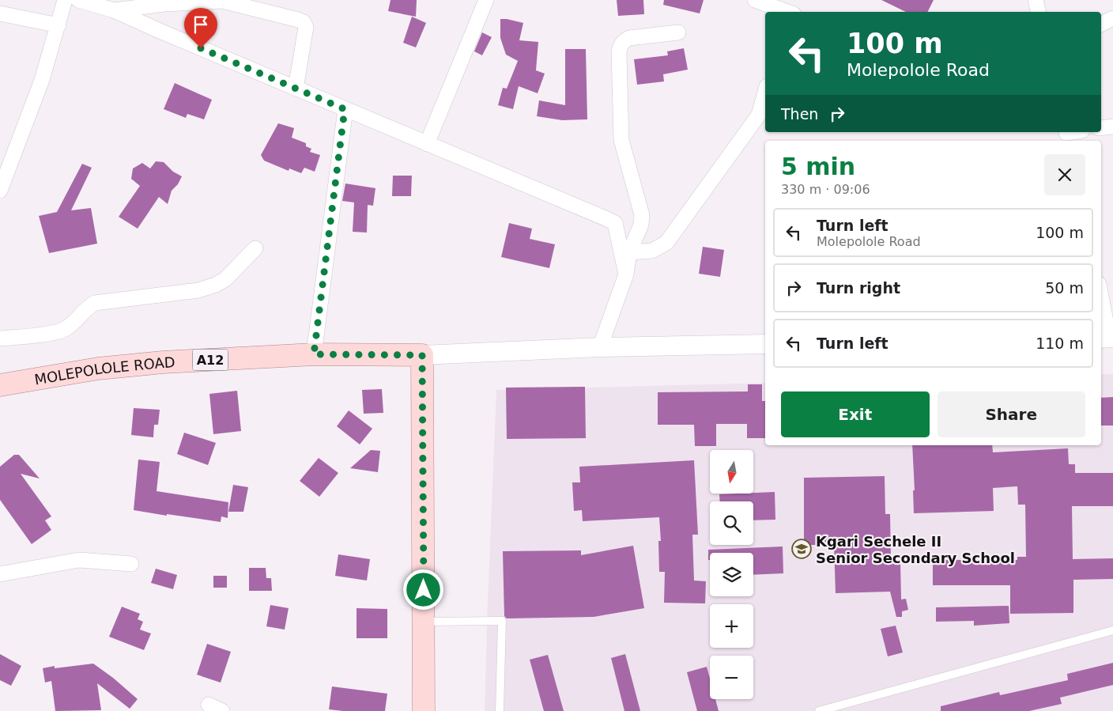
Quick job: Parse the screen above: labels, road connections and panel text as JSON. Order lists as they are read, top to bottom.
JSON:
{
  "streets": {
    "main road": ["A12", "MOLEPOLOLE ROAD"]
  },
  "places": {
    "school or university": ["Kgari Sechele II Senior Secondary School"]
  },
  "north": "bottom",
  "page": {
    "turn": ["100 m", "Molepolole Road"],
    "then": "Then",
    "heading": ["5 min", "330 m · 09:06"],
    "list": [
      {
        "name": "Turn left",
        "note": "Molepolole Road",
        "value": "100 m"
      },
      {
        "name": "Turn right",
        "value": "50 m"
      },
      {
        "name": "Turn left",
        "value": "110 m"
      }
    ],
    "buttons": ["Exit", "Share"],
    "map_buttons": ["+", "−"]
  }
}
